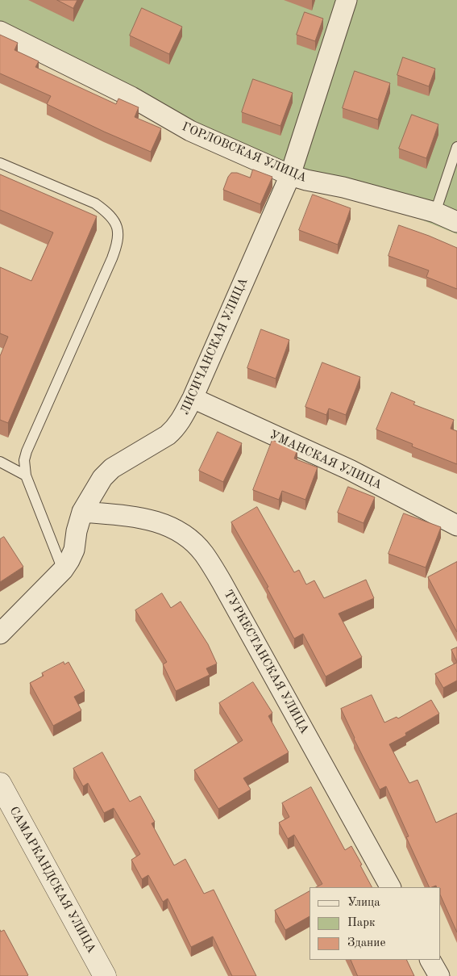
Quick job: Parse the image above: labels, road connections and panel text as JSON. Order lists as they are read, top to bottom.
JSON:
{
  "streets": {
    "street": [
      "ГОРЛОВСКАЯ УЛИЦА",
      "ЛИСИЧАНСКАЯ УЛИЦА",
      "УМАНСКАЯ УЛИЦА",
      "ТУРКЕСТАНСКАЯ УЛИЦА",
      "САМАРКАНДСКАЯ УЛИЦА"
    ]
  },
  "crossings": [
    ["ГОРЛОВСКАЯ УЛИЦА", "ЛИСИЧАНСКАЯ УЛИЦА"],
    ["ЛИСИЧАНСКАЯ УЛИЦА", "УМАНСКАЯ УЛИЦА"],
    ["ЛИСИЧАНСКАЯ УЛИЦА", "ТУРКЕСТАНСКАЯ УЛИЦА"]
  ],
  "legend": ["Улица", "Парк", "Здание"]
}
